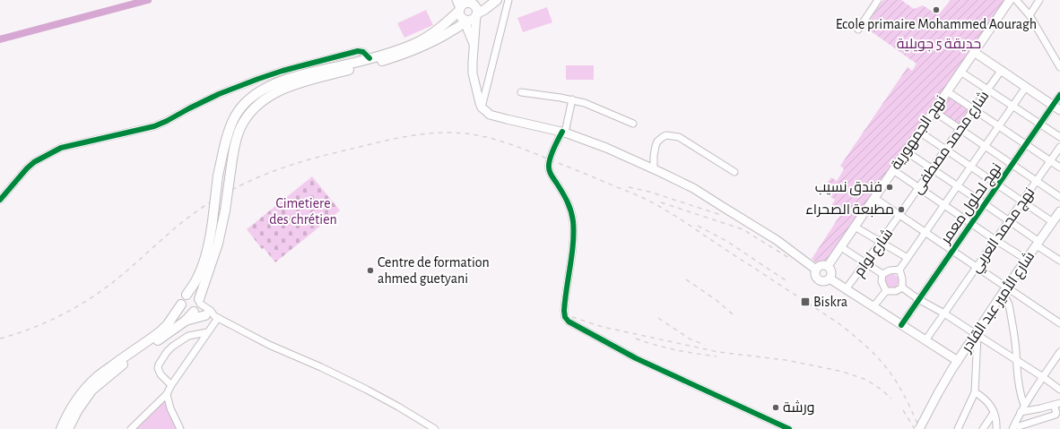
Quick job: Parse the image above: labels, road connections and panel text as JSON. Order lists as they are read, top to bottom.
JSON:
{
  "streets": {
    "main road": ["نهج الجمهورية", "شارع الأمير عبد القادر"],
    "street": [
      "شارع محمد مصطفى",
      "نهج لحلول معمر",
      "نهج محمد العربي",
      "شارع لوام"
    ]
  },
  "crossings": [
    ["شارع محمد مصطفى", "شارع لوام"]
  ],
  "parks": ["حديقة 5 جويلية", "Cimetiere des chrétien"],
  "places": {
    "other": [
      "Ecole primaire Mohammed Aouragh",
      "فندق نسيب",
      "مطبعة الصحراء",
      "Centre de formation ahmed guetyani",
      "ورشة"
    ],
    "transit": ["Biskra"]
  }
}
